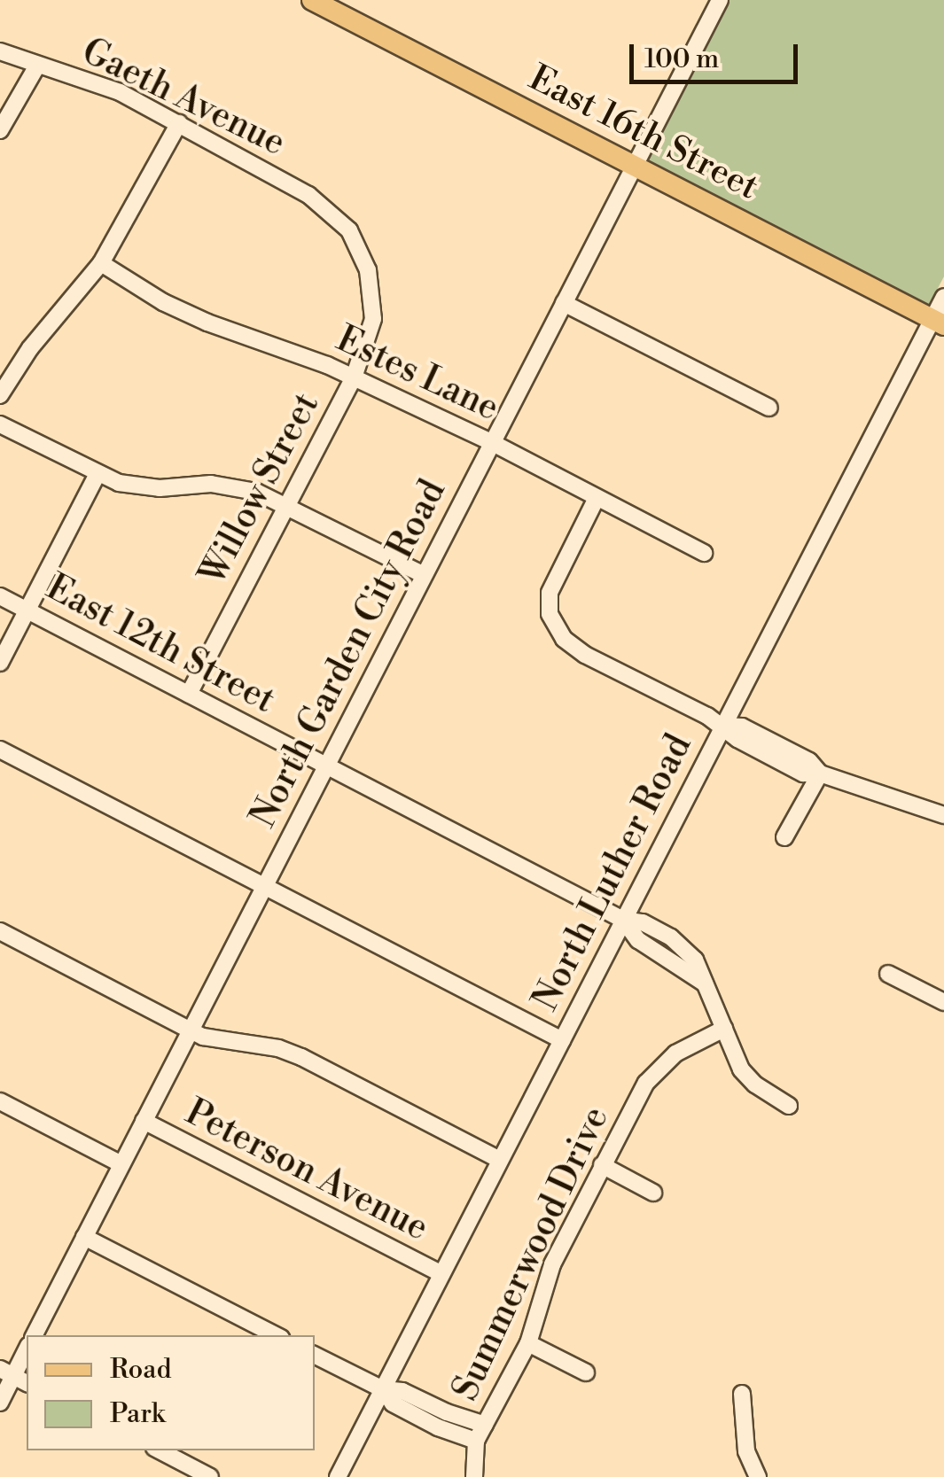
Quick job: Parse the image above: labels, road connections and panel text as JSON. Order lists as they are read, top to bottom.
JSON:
{
  "streets": {
    "main road": ["East 16th Street"],
    "street": [
      "Gaeth Avenue",
      "Estes Lane",
      "Willow Street",
      "East 12th Street",
      "North Garden City Road",
      "North Luther Road",
      "Peterson Avenue",
      "Summerwood Drive"
    ]
  },
  "crossings": [
    ["Gaeth Avenue", "Willow Street"],
    ["East 16th Street", "North Garden City Road"],
    ["East 16th Street", "North Luther Road"],
    ["Estes Lane", "Willow Street"],
    ["Estes Lane", "North Garden City Road"],
    ["Willow Street", "East 12th Street"],
    ["East 12th Street", "North Garden City Road"],
    ["East 12th Street", "North Luther Road"],
    ["East 12th Street", "Summerwood Drive"],
    ["North Garden City Road", "Peterson Avenue"],
    ["North Luther Road", "Peterson Avenue"]
  ],
  "legend": ["Road", "Park"],
  "scale_bar": "100 m"
}
